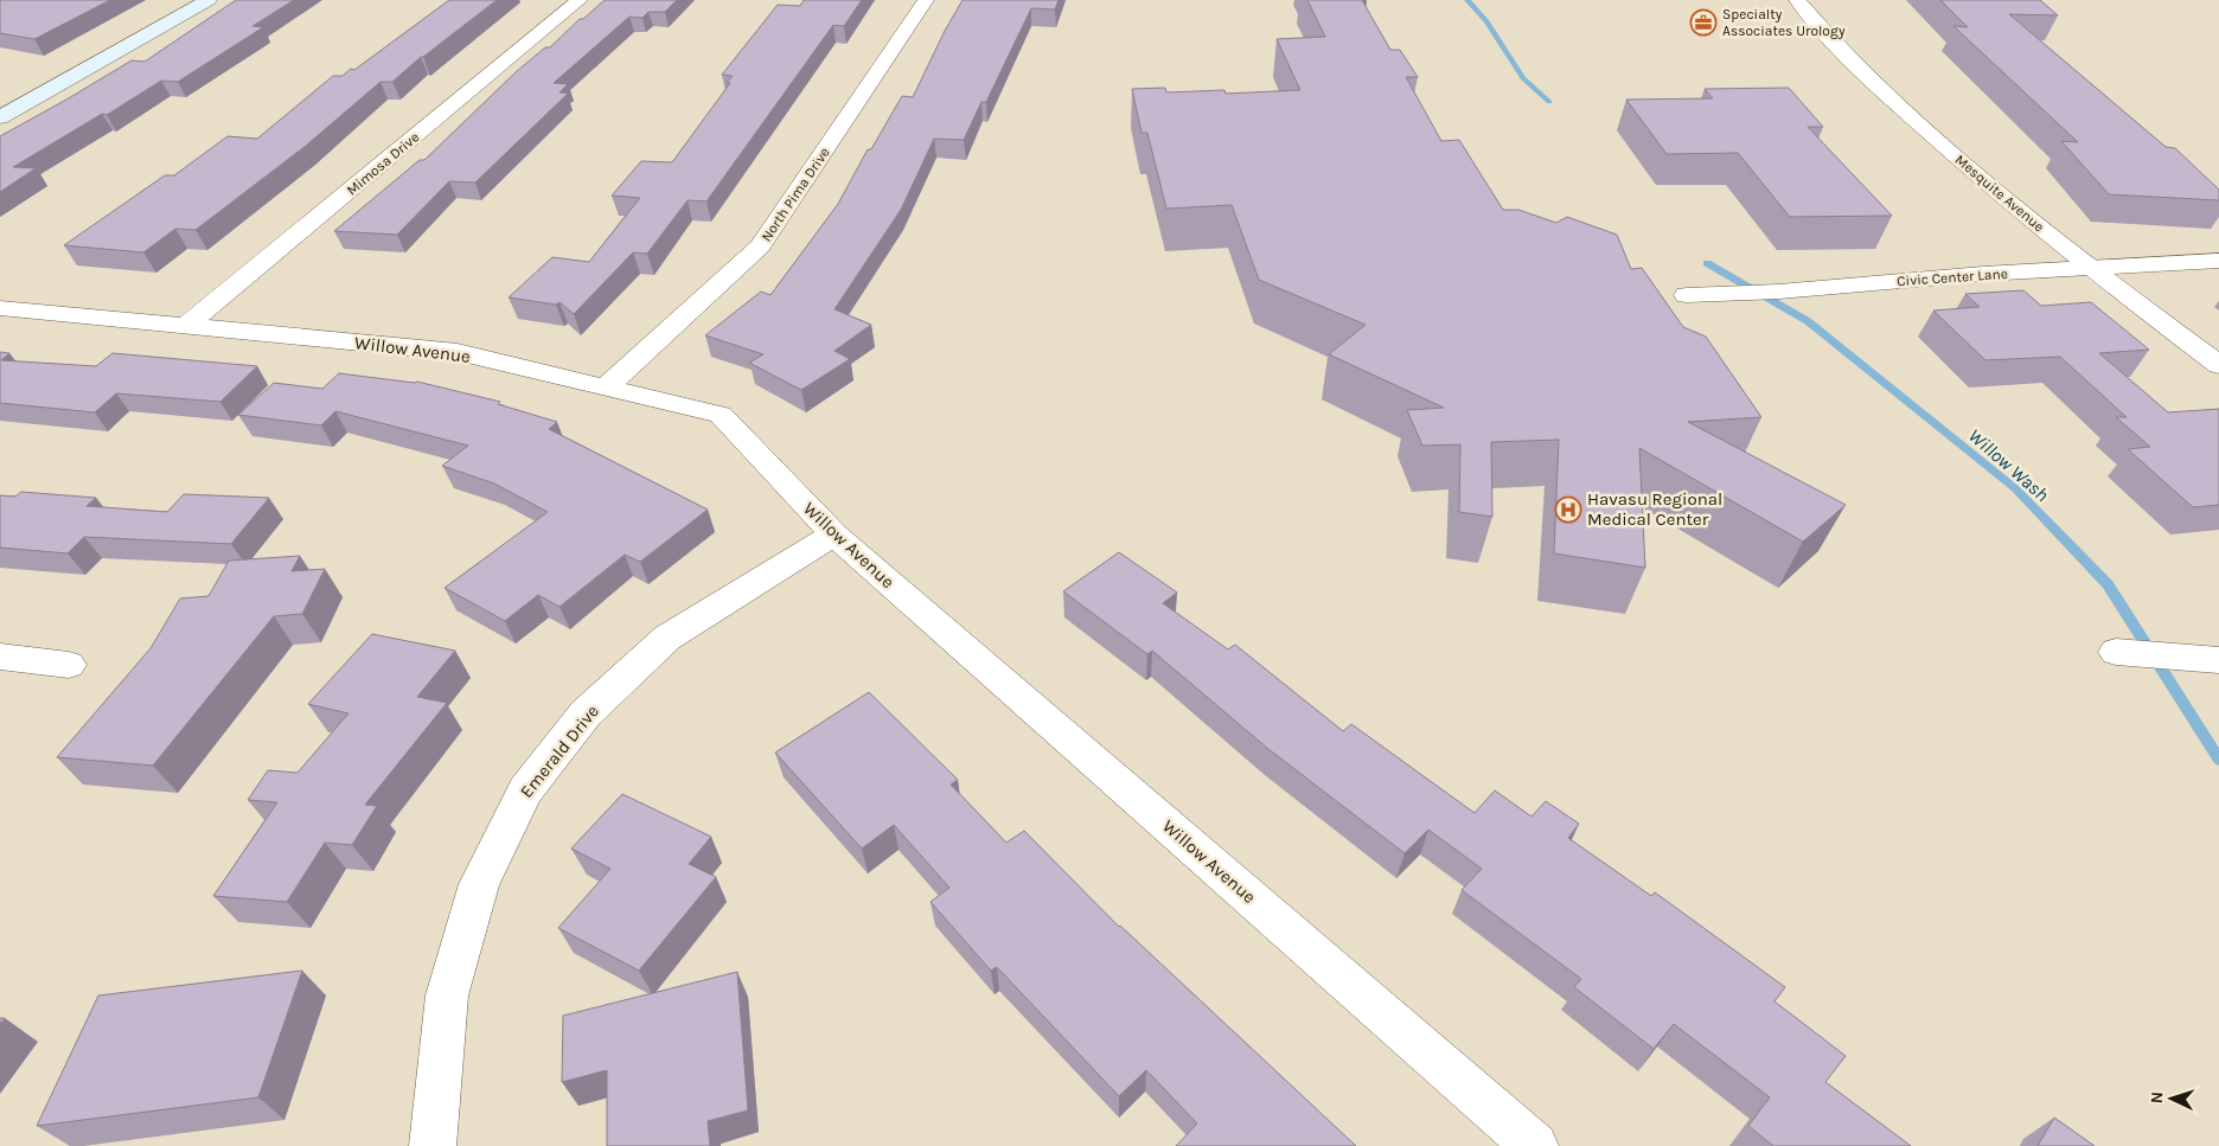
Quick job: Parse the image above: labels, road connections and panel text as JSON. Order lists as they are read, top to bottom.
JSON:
{
  "streets": {
    "street": [
      "Mimosa Drive",
      "Mesquite Avenue",
      "North Pima Drive",
      "Civic Center Lane",
      "Willow Avenue",
      "Emerald Drive"
    ]
  },
  "crossings": [
    ["Mimosa Drive", "Willow Avenue"],
    ["Mesquite Avenue", "Civic Center Lane"],
    ["North Pima Drive", "Willow Avenue"],
    ["Willow Avenue", "Emerald Drive"]
  ],
  "water": ["Willow Wash"],
  "places": {
    "office": ["Specialty Associates Urology"],
    "hospital": ["Havasu Regional Medical Center"]
  },
  "north": "left"
}
